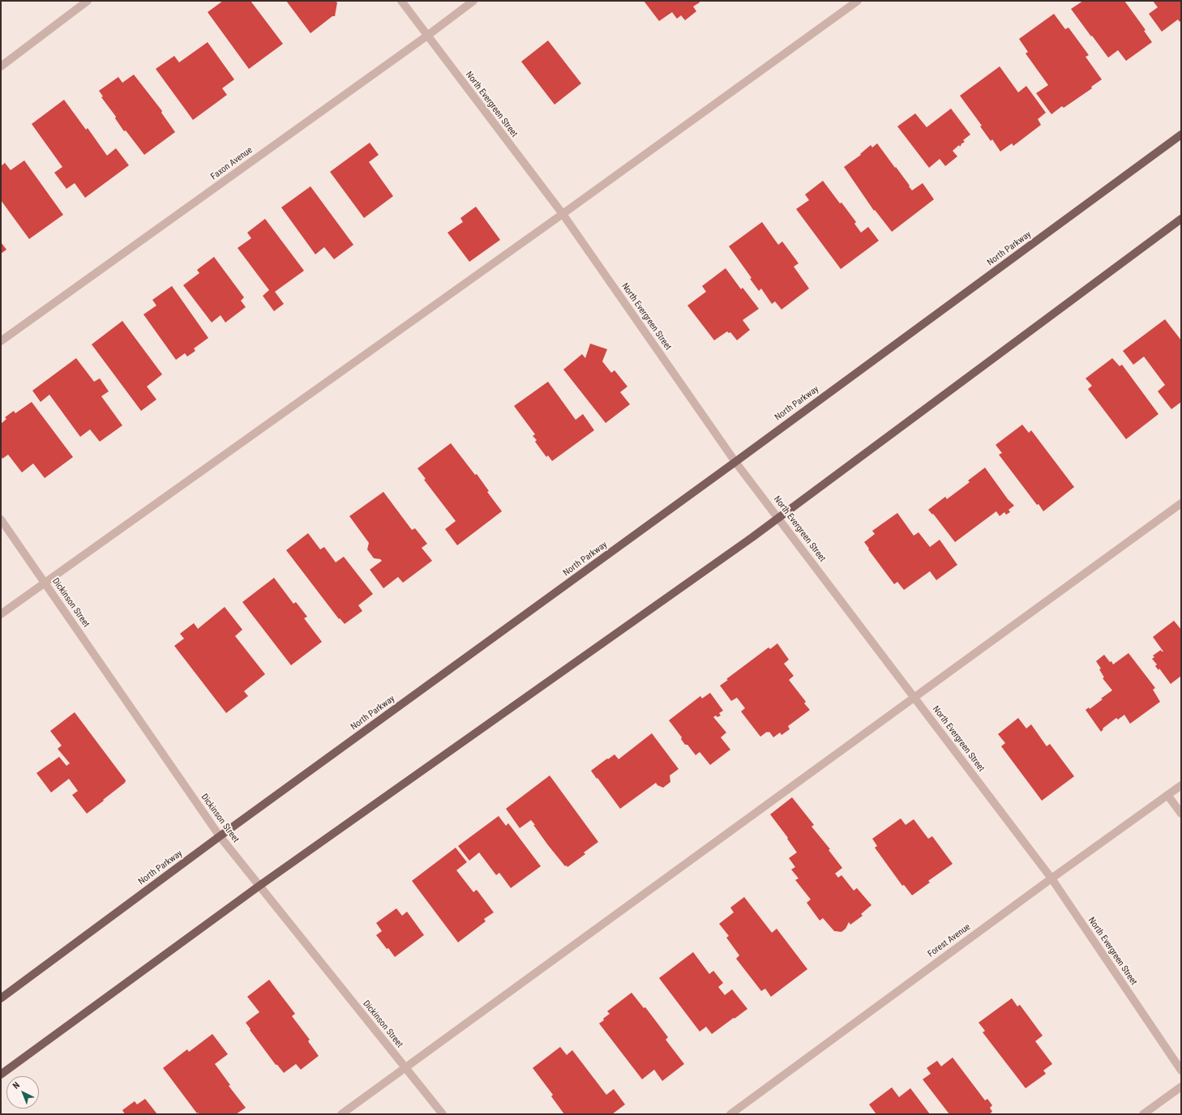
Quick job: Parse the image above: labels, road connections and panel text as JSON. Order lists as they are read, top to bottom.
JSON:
{
  "streets": {
    "main road": ["North Parkway"],
    "street": [
      "North Evergreen Street",
      "Faxon Avenue",
      "Dickinson Street",
      "Forest Avenue"
    ]
  },
  "crossings": [
    ["North Evergreen Street", "Faxon Avenue"],
    ["North Evergreen Street", "North Parkway"],
    ["North Evergreen Street", "Forest Avenue"],
    ["North Parkway", "Dickinson Street"]
  ],
  "north": "top left"
}
